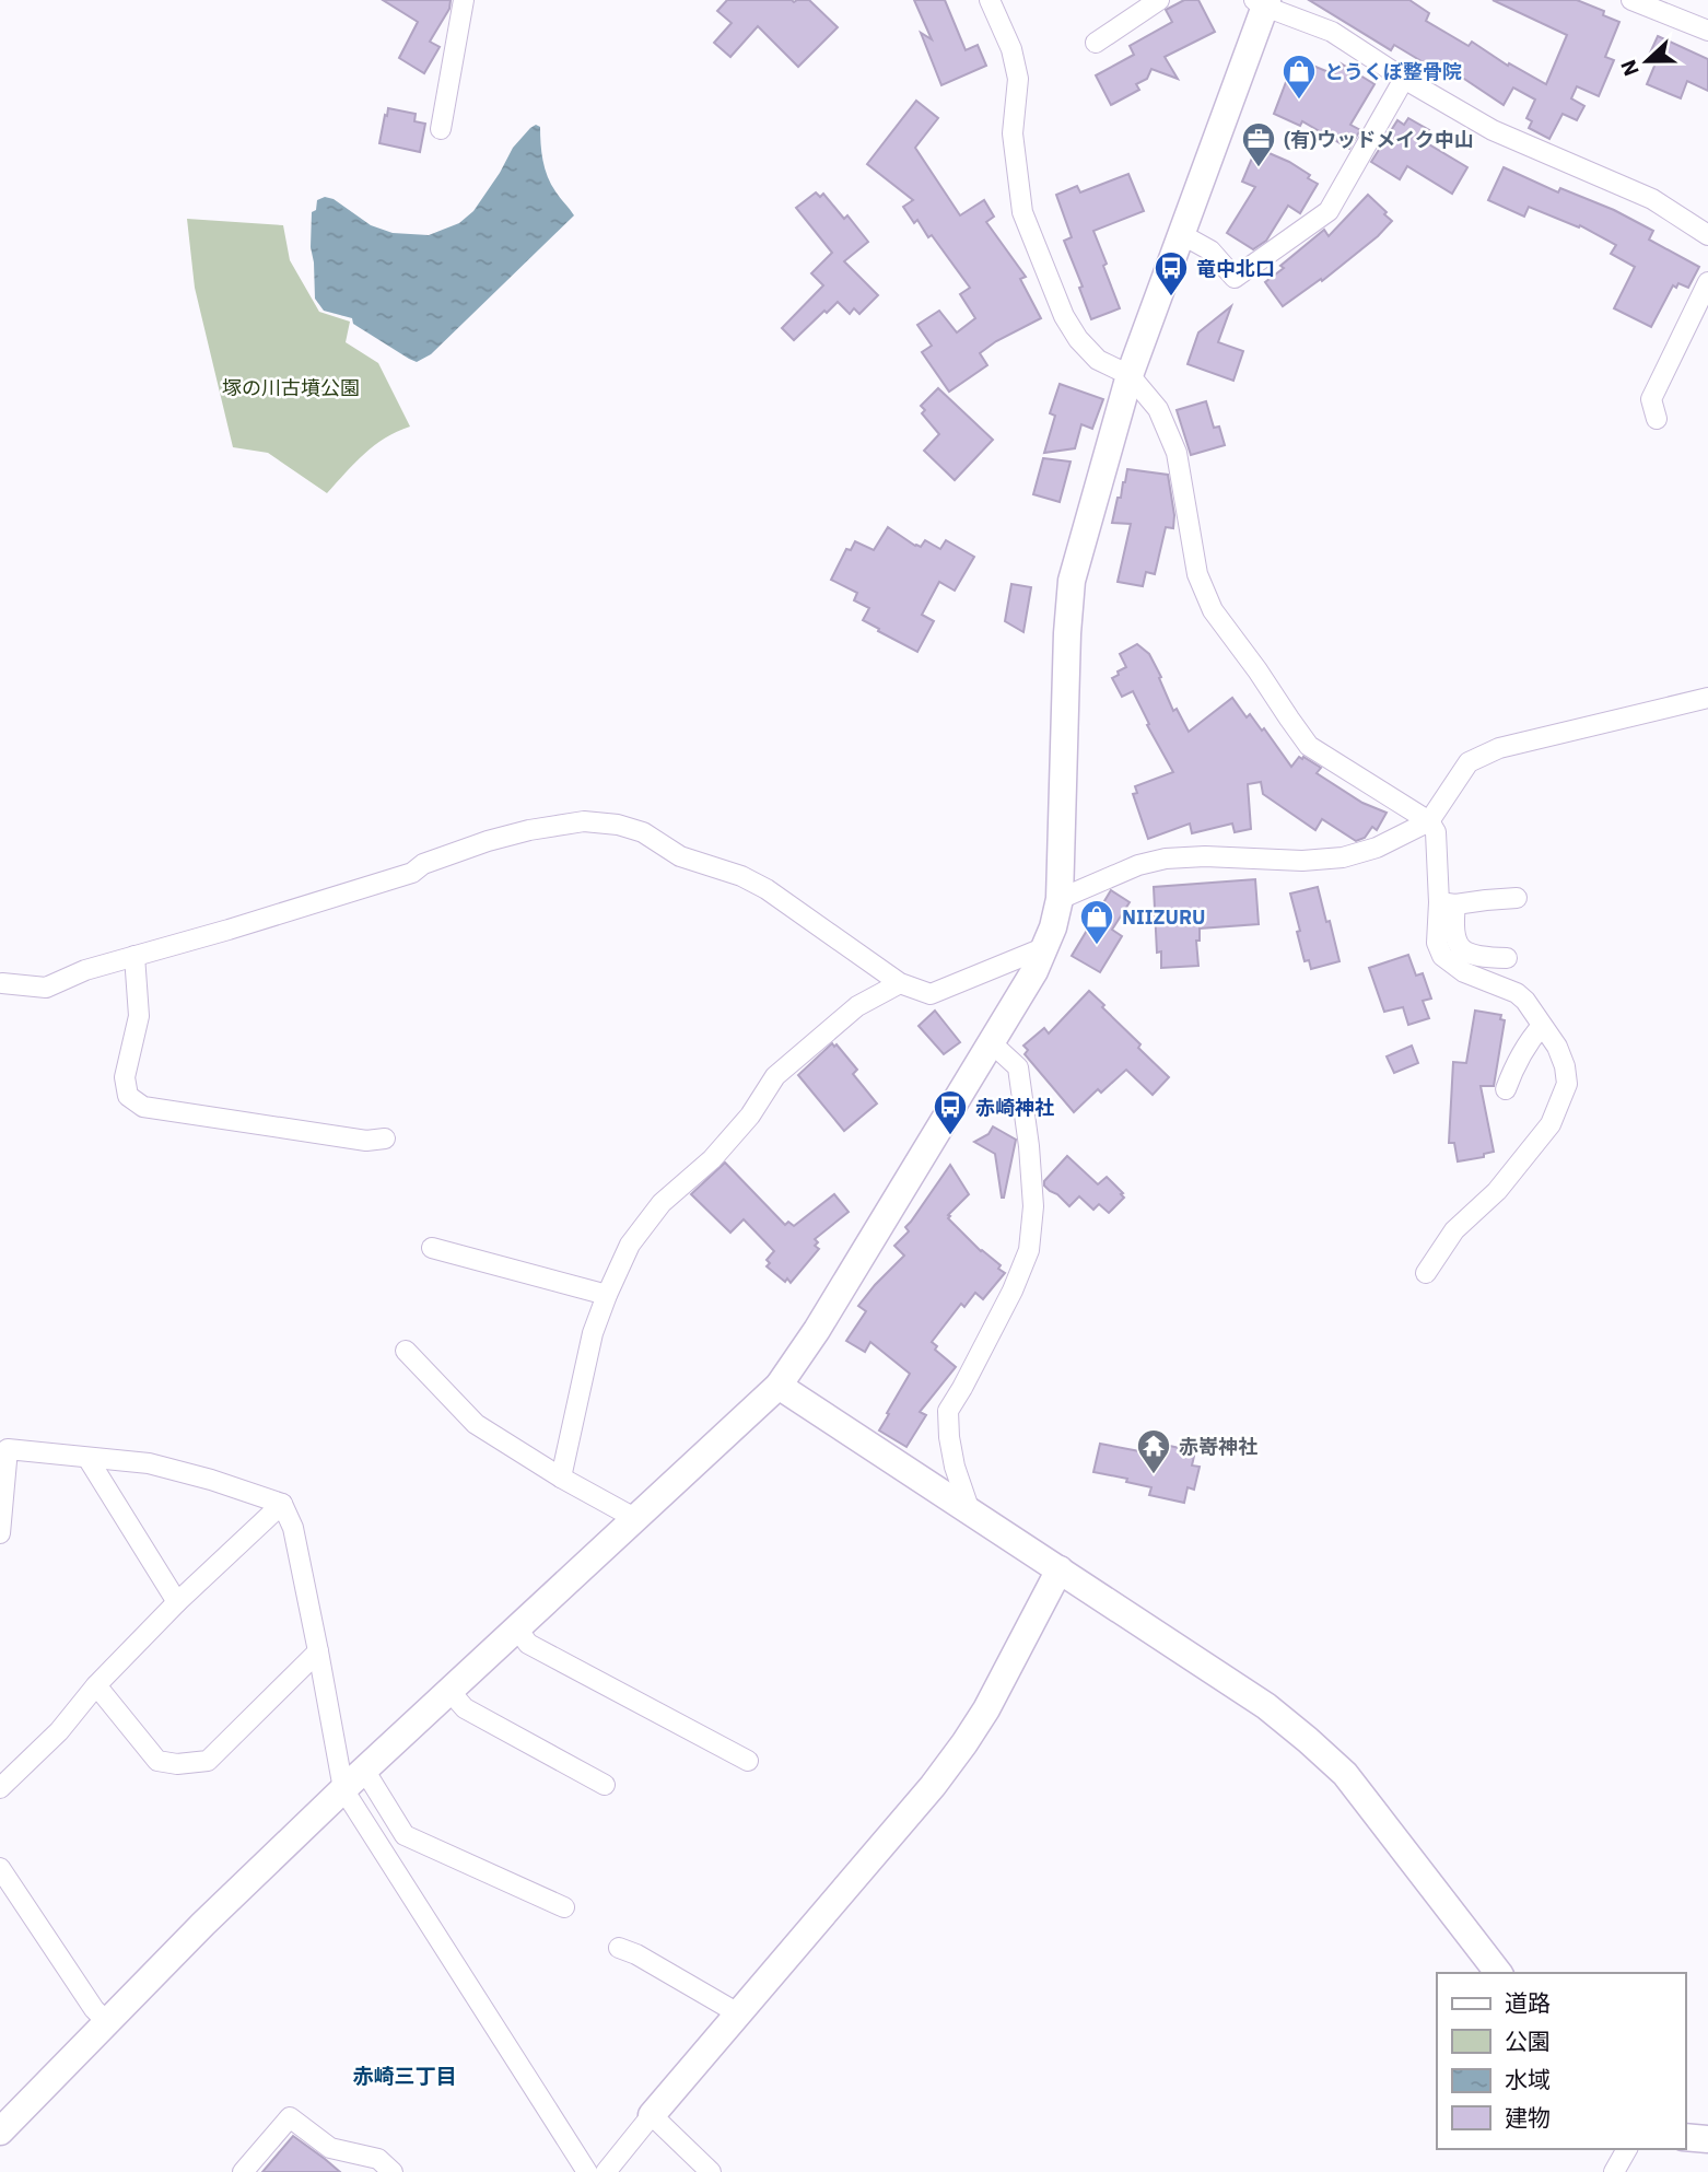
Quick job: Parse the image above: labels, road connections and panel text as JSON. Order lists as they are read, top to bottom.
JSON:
{
  "districts": ["赤崎三丁目"],
  "parks": ["塚の川古墳公園"],
  "places": {
    "shop": ["とうくぼ整骨院", "NIIZURU"],
    "office": ["(有)ウッドメイク中山"],
    "bus stop": ["竜中北口", "赤崎神社"],
    "temple": ["赤嵜神社"]
  },
  "legend": [
    "道路",
    "公園",
    "水域",
    "建物"
  ],
  "north": "left"
}
